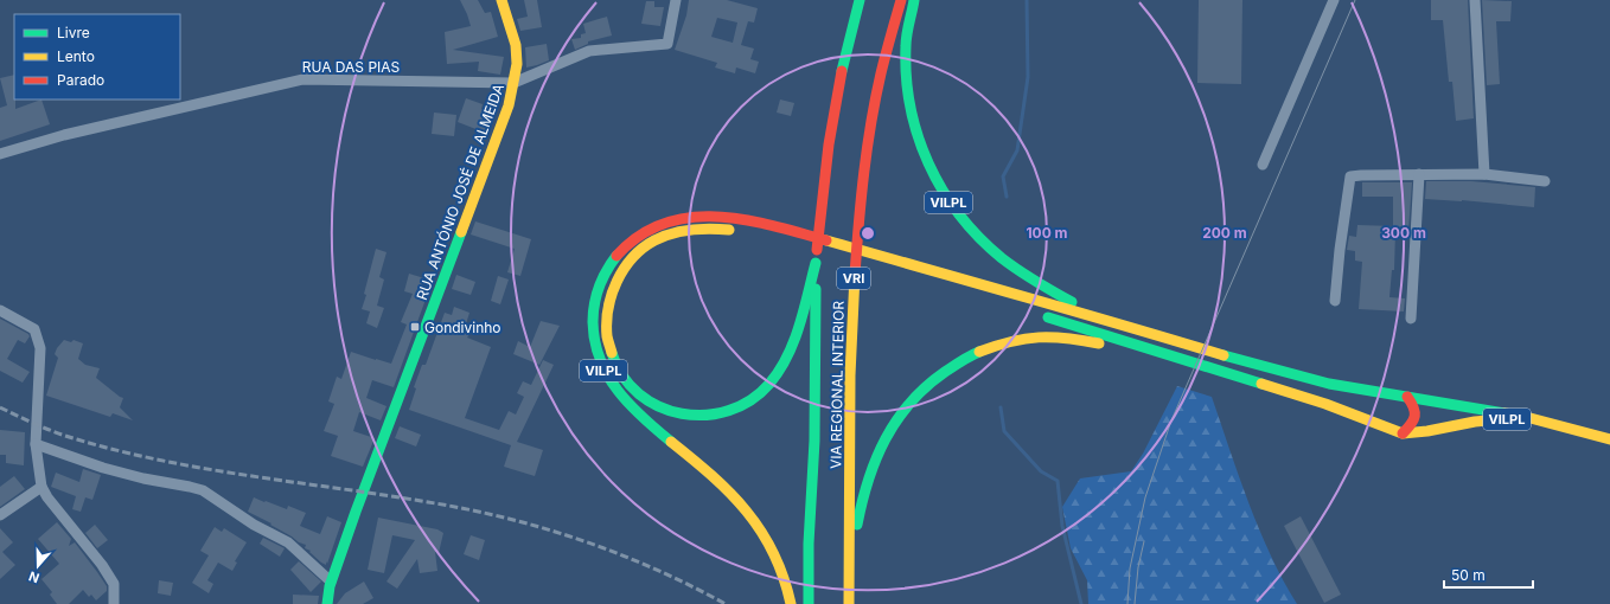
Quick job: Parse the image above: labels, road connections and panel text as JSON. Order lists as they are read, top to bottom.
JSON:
{
  "streets": {
    "main road": [
      "RUA ANTÓNIO JOSÉ DE ALMEIDA",
      "VILPL",
      "VRI",
      "VIA REGIONAL INTERIOR"
    ],
    "street": ["RUA DAS PIAS"]
  },
  "crossings": [
    ["RUA DAS PIAS", "RUA ANTÓNIO JOSÉ DE ALMEIDA"],
    ["VILPL", "VIA REGIONAL INTERIOR"]
  ],
  "places": {
    "transit": ["Gondivinho"]
  },
  "legend": ["Livre", "Lento", "Parado"],
  "scale_bar": "50 m",
  "north": "bottom",
  "rings": ["100 m", "200 m", "300 m"]
}
